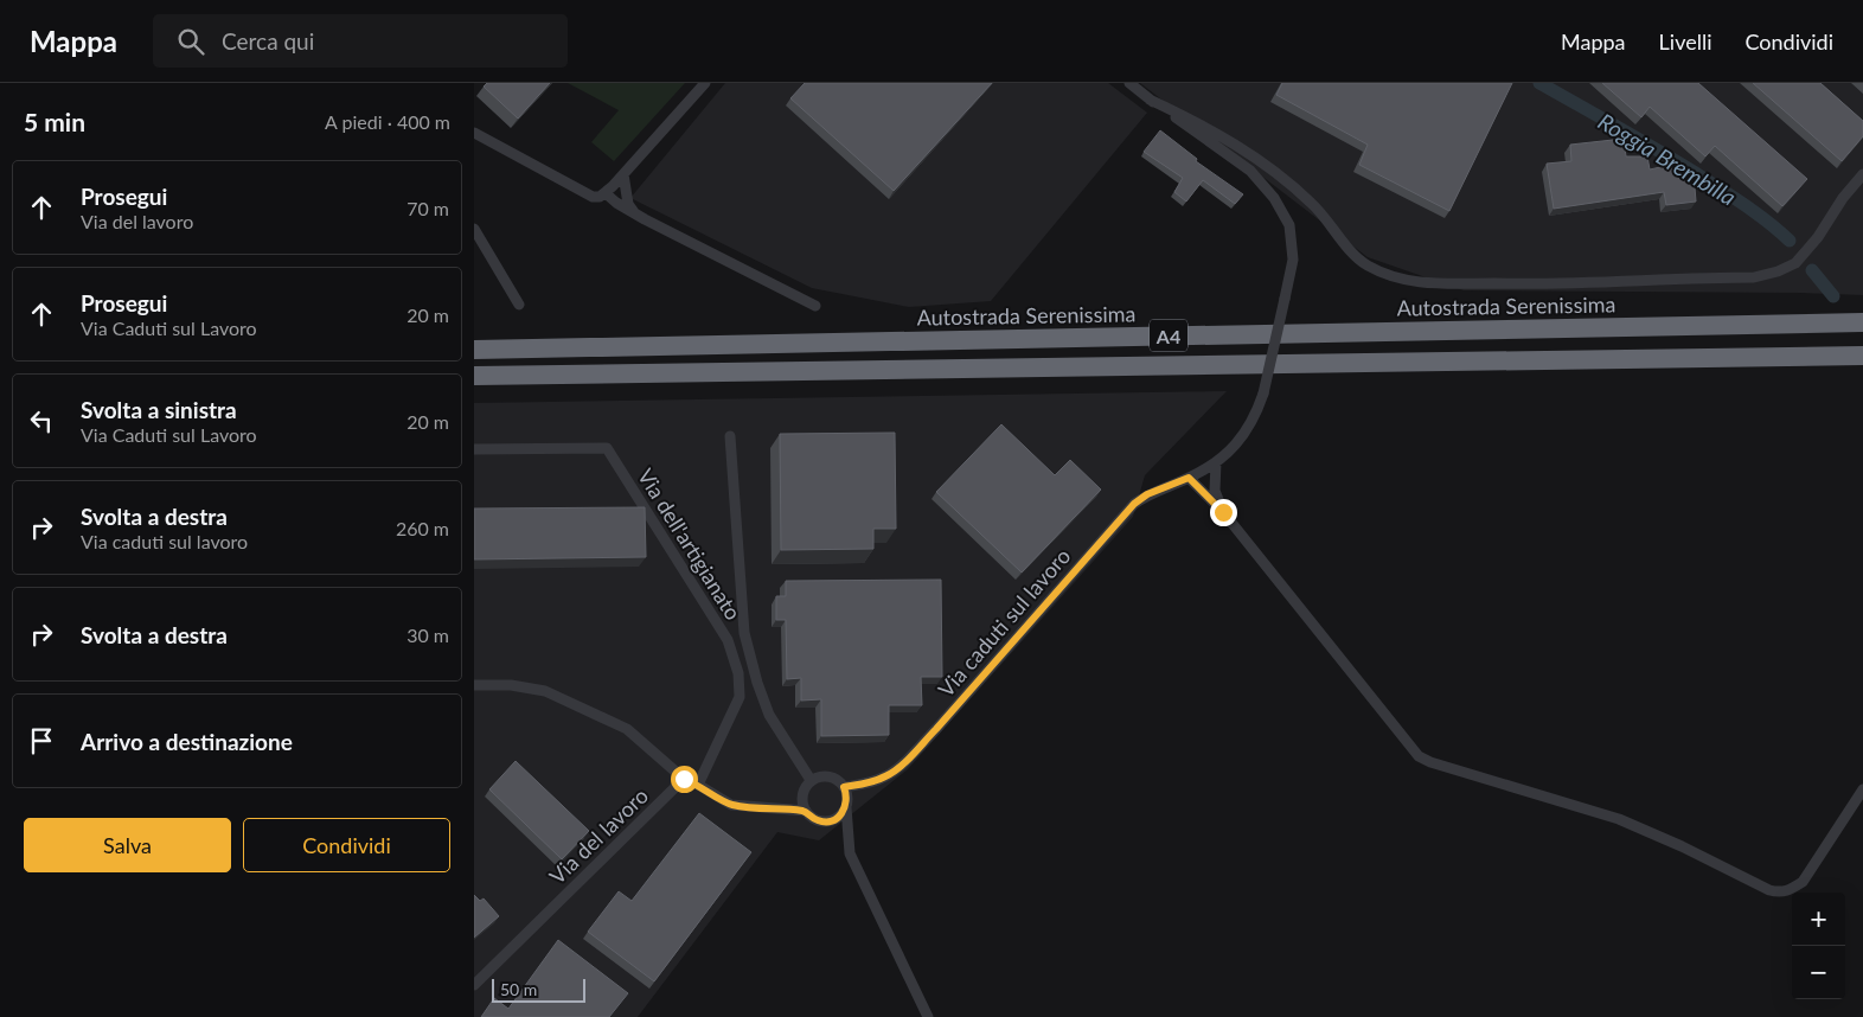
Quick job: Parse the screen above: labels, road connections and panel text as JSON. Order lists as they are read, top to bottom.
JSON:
{
  "streets": {
    "highway": ["Autostrada Serenissima", "A4"],
    "street": ["Via dell'artigianato", "Via caduti sul lavoro", "Via del lavoro"]
  },
  "water": ["Roggia Brembilla"],
  "scale_bar": "50 m",
  "page": {
    "header": "Mappa",
    "search": "Cerca qui",
    "nav": ["Mappa", "Livelli", "Condividi"],
    "heading": ["5 min", "A piedi · 400 m"],
    "list": [
      ["Prosegui", "Via del lavoro", "70 m"],
      ["Prosegui", "Via Caduti sul Lavoro", "20 m"],
      ["Svolta a sinistra", "Via Caduti sul Lavoro", "20 m"],
      ["Svolta a destra", "Via caduti sul lavoro", "260 m"],
      ["Svolta a destra", "30 m"],
      "Arrivo a destinazione"
    ],
    "buttons": ["Salva", "Condividi"],
    "map_buttons": ["+", "−"],
    "scale": "50 m"
  }
}
